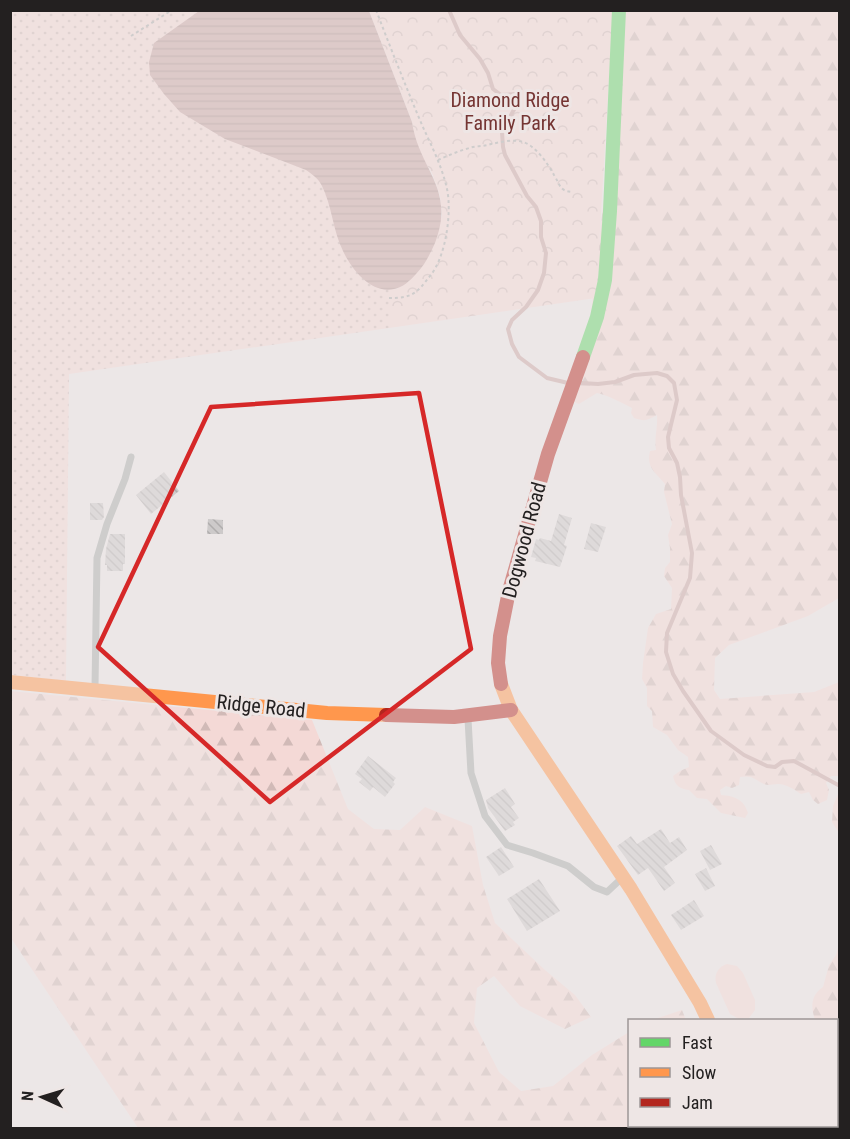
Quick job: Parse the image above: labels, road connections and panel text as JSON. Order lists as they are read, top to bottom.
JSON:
{
  "streets": {
    "street": ["Dogwood Road", "Ridge Road"]
  },
  "crossings": [
    ["Dogwood Road", "Ridge Road"]
  ],
  "parks": ["Diamond Ridge Family Park"],
  "legend": ["Fast", "Slow", "Jam"],
  "north": "left"
}
